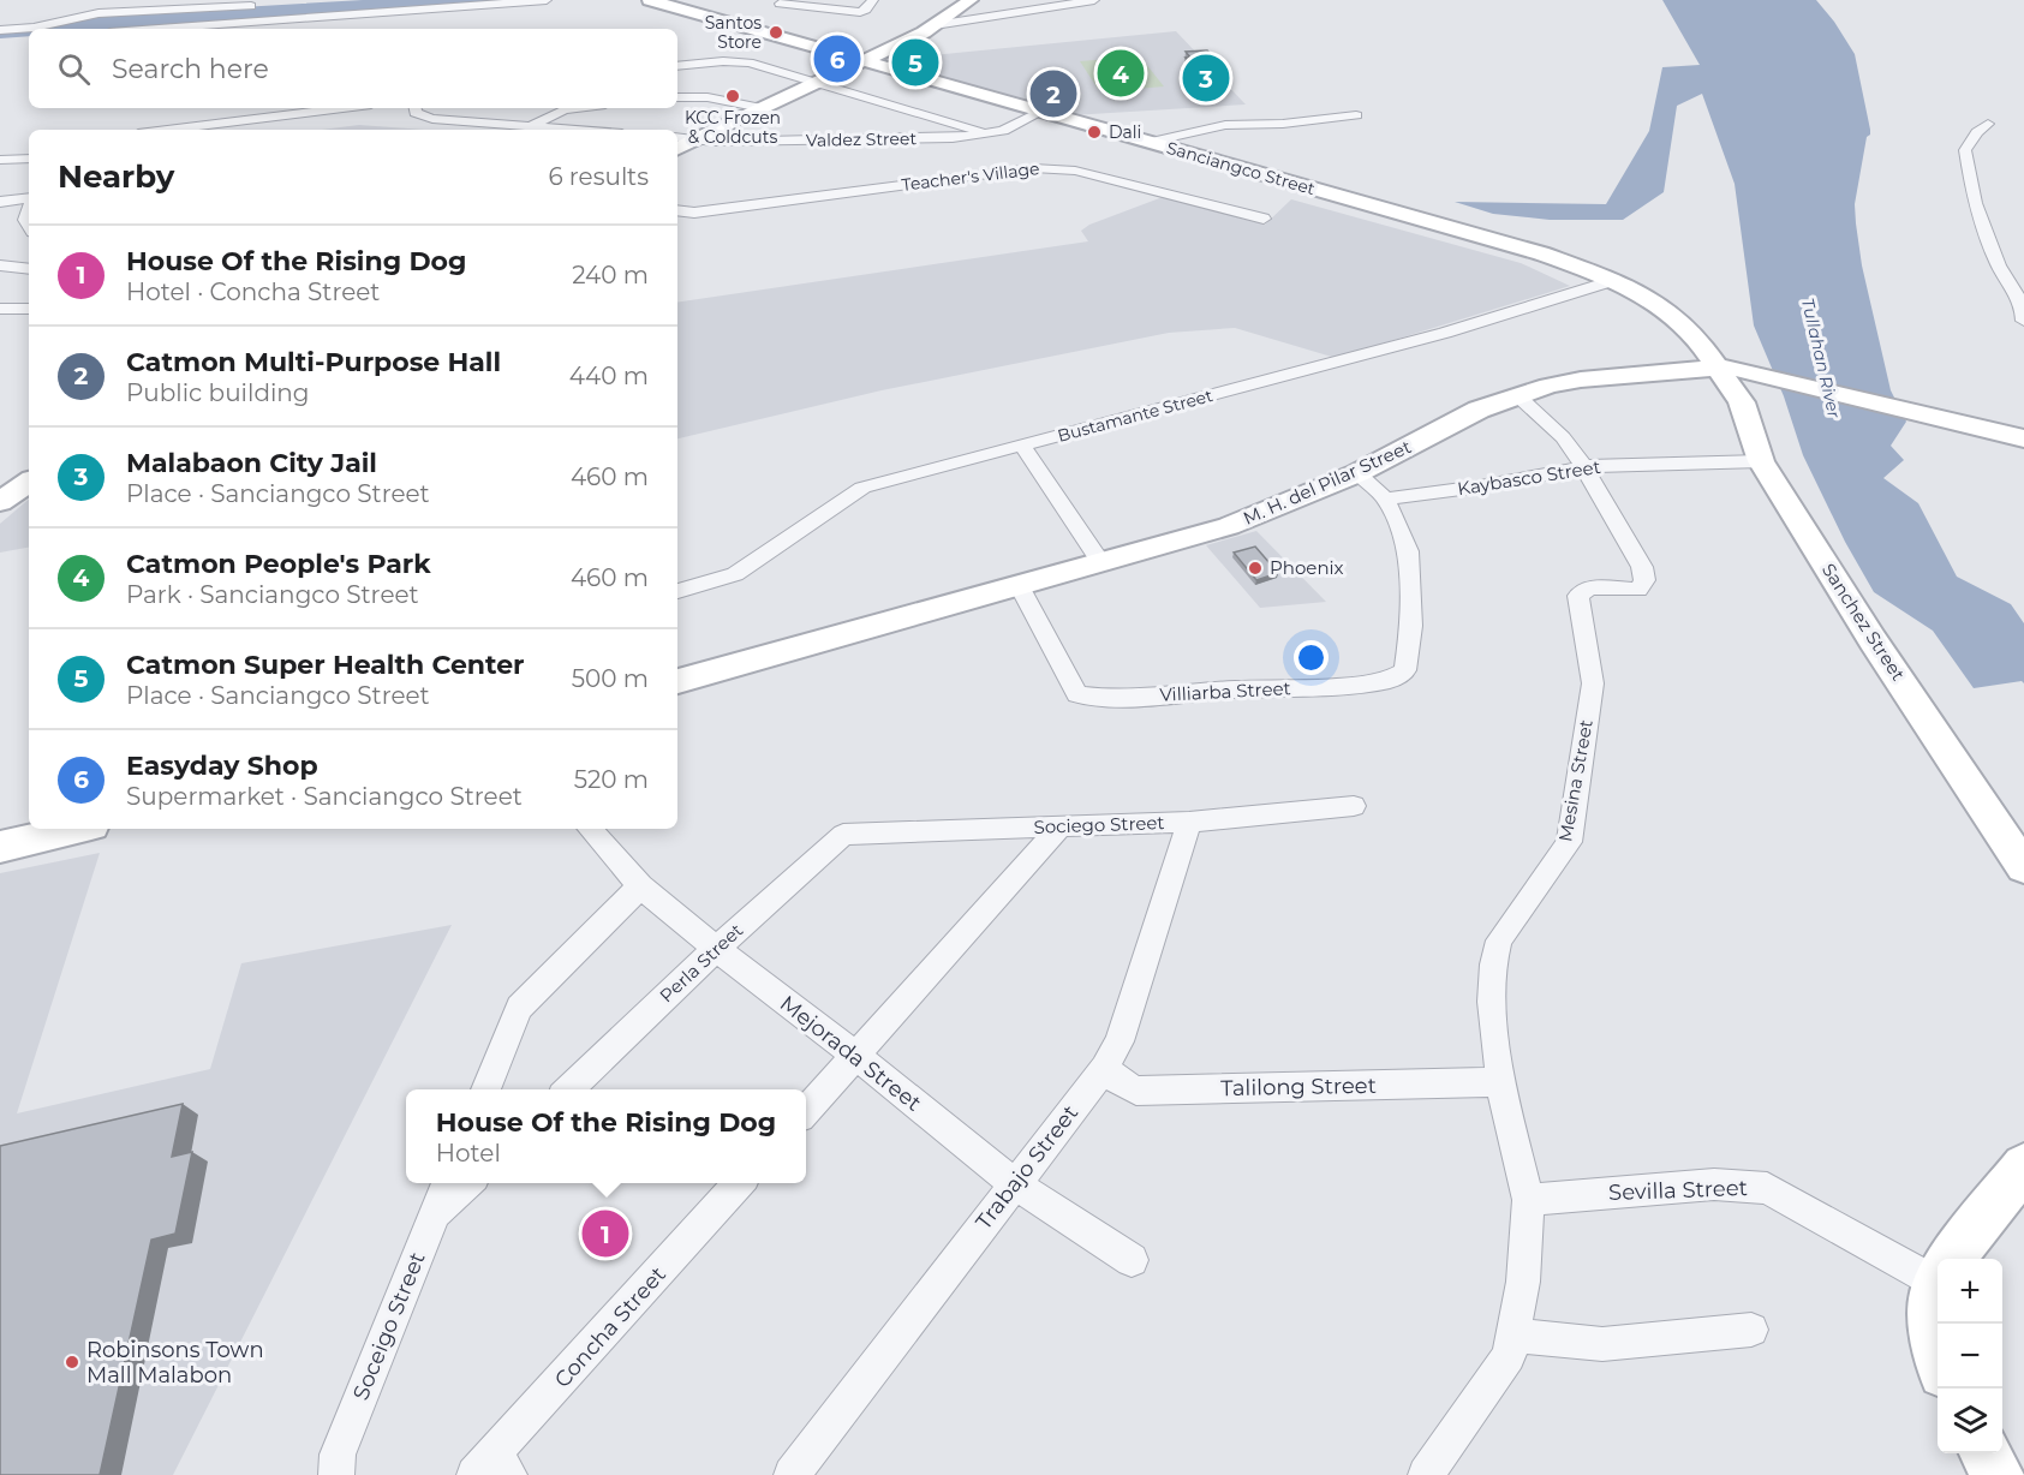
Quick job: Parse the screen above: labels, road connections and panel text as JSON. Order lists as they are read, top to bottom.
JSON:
{
  "streets": {
    "main road": ["Sanciangco Street", "M. H. del Pilar Street", "Sanchez Street"],
    "street": [
      "Valdez Street",
      "Teacher's Village",
      "Bustamante Street",
      "Kaybasco Street",
      "Villiarba Street",
      "Mesina Street",
      "Sociego Street",
      "Perla Street",
      "Mejorada Street",
      "Talilong Street",
      "Trabajo Street",
      "Sevilla Street",
      "Soceigo Street",
      "Concha Street"
    ]
  },
  "crossings": [
    ["Valdez Street", "Sanciangco Street"],
    ["Sanciangco Street", "Bustamante Street"],
    ["Sanciangco Street", "M. H. del Pilar Street"],
    ["Sanciangco Street", "Sanchez Street"],
    ["Kaybasco Street", "Sanchez Street"],
    ["Kaybasco Street", "Villiarba Street"],
    ["Kaybasco Street", "Mesina Street"],
    ["M. H. del Pilar Street", "Sanchez Street"],
    ["M. H. del Pilar Street", "Villiarba Street"],
    ["M. H. del Pilar Street", "Mesina Street"],
    ["Mesina Street", "Talilong Street"],
    ["Mesina Street", "Sevilla Street"],
    ["Sociego Street", "Perla Street"],
    ["Sociego Street", "Trabajo Street"],
    ["Perla Street", "Mejorada Street"],
    ["Mejorada Street", "Trabajo Street"],
    ["Talilong Street", "Trabajo Street"]
  ],
  "water": ["Tullahan River"],
  "places": [
    "Santos Store",
    "KCC Frozen & Coldcuts",
    "Dali",
    "Phoenix",
    "Robinsons Town Mall Malabon"
  ],
  "page": {
    "search": "Search here",
    "pins": [
      "6",
      "5",
      "4",
      "3",
      "2",
      "1"
    ],
    "heading": ["Nearby", "6 results"],
    "list": [
      {
        "mark": "1",
        "name": "House Of the Rising Dog",
        "note": "Hotel · Concha Street",
        "value": "240 m"
      },
      {
        "mark": "2",
        "name": "Catmon Multi-Purpose Hall",
        "note": "Public building",
        "value": "440 m"
      },
      {
        "mark": "3",
        "name": "Malabaon City Jail",
        "note": "Place · Sanciangco Street",
        "value": "460 m"
      },
      {
        "mark": "4",
        "name": "Catmon People's Park",
        "note": "Park · Sanciangco Street",
        "value": "460 m"
      },
      {
        "mark": "5",
        "name": "Catmon Super Health Center",
        "note": "Place · Sanciangco Street",
        "value": "500 m"
      },
      {
        "mark": "6",
        "name": "Easyday Shop",
        "note": "Supermarket · Sanciangco Street",
        "value": "520 m"
      }
    ],
    "popup": ["House Of the Rising Dog", "Hotel"],
    "map_buttons": ["+", "−"]
  }
}
